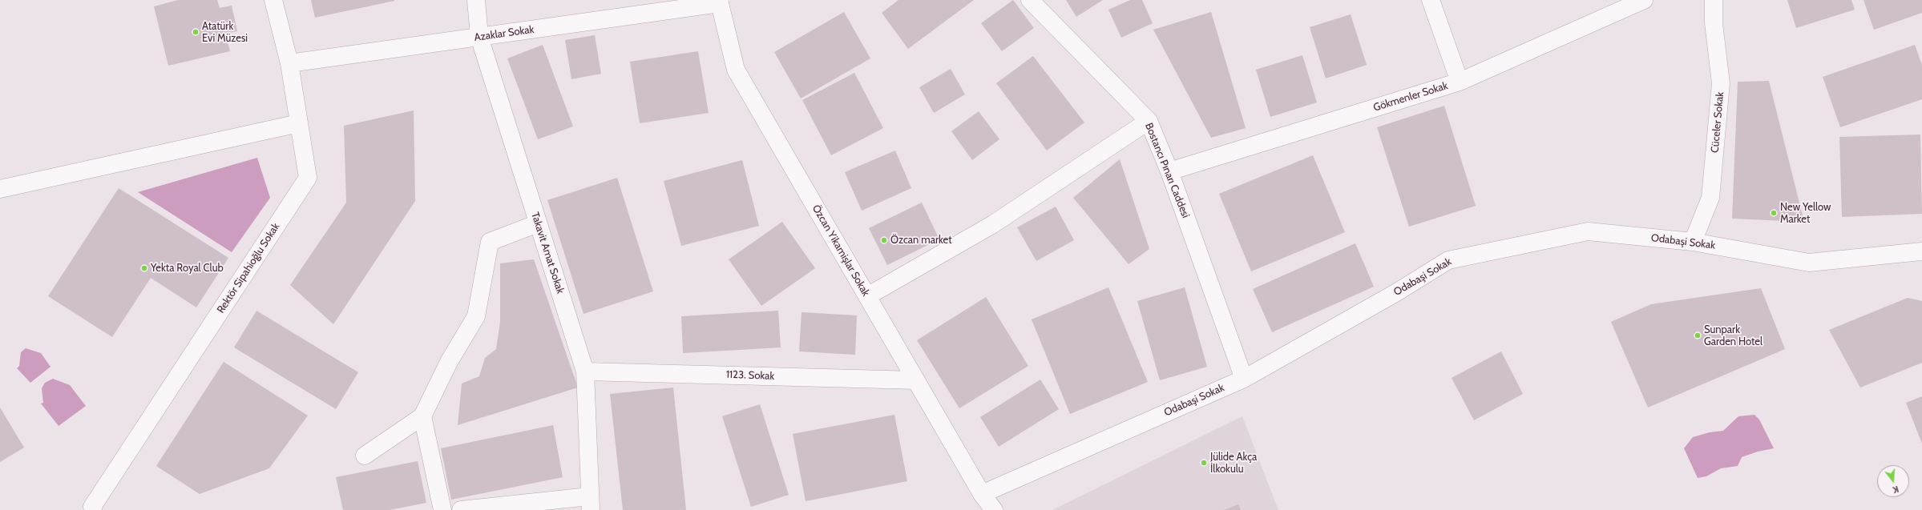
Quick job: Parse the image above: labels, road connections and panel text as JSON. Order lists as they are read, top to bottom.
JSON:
{
  "streets": {
    "street": [
      "Azaklar Sokak",
      "Gökmenler Sokak",
      "Cüceler Sokak",
      "Bostancı Pınarı Caddesi",
      "Odabaşi Sokak",
      "Özcan Yikamişlar Sokak",
      "Takavit Amat Sokak",
      "Rektör Sipahioğlu Sokak",
      "1123. Sokak"
    ]
  },
  "crossings": [
    ["Azaklar Sokak", "Özcan Yikamişlar Sokak"],
    ["Azaklar Sokak", "Takavit Amat Sokak"],
    ["Azaklar Sokak", "Rektör Sipahioğlu Sokak"],
    ["Gökmenler Sokak", "Bostancı Pınarı Caddesi"],
    ["Cüceler Sokak", "Odabaşi Sokak"],
    ["Bostancı Pınarı Caddesi", "Odabaşi Sokak"],
    ["Odabaşi Sokak", "Özcan Yikamişlar Sokak"],
    ["Özcan Yikamişlar Sokak", "1123. Sokak"],
    ["Takavit Amat Sokak", "1123. Sokak"]
  ],
  "places": [
    "Atatürk Evi Müzesi",
    "New Yellow Market",
    "Özcan market",
    "Yekta Royal Club",
    "Sunpark Garden Hotel",
    "Jülide Akça İlkokulu"
  ],
  "north": "bottom"
}
